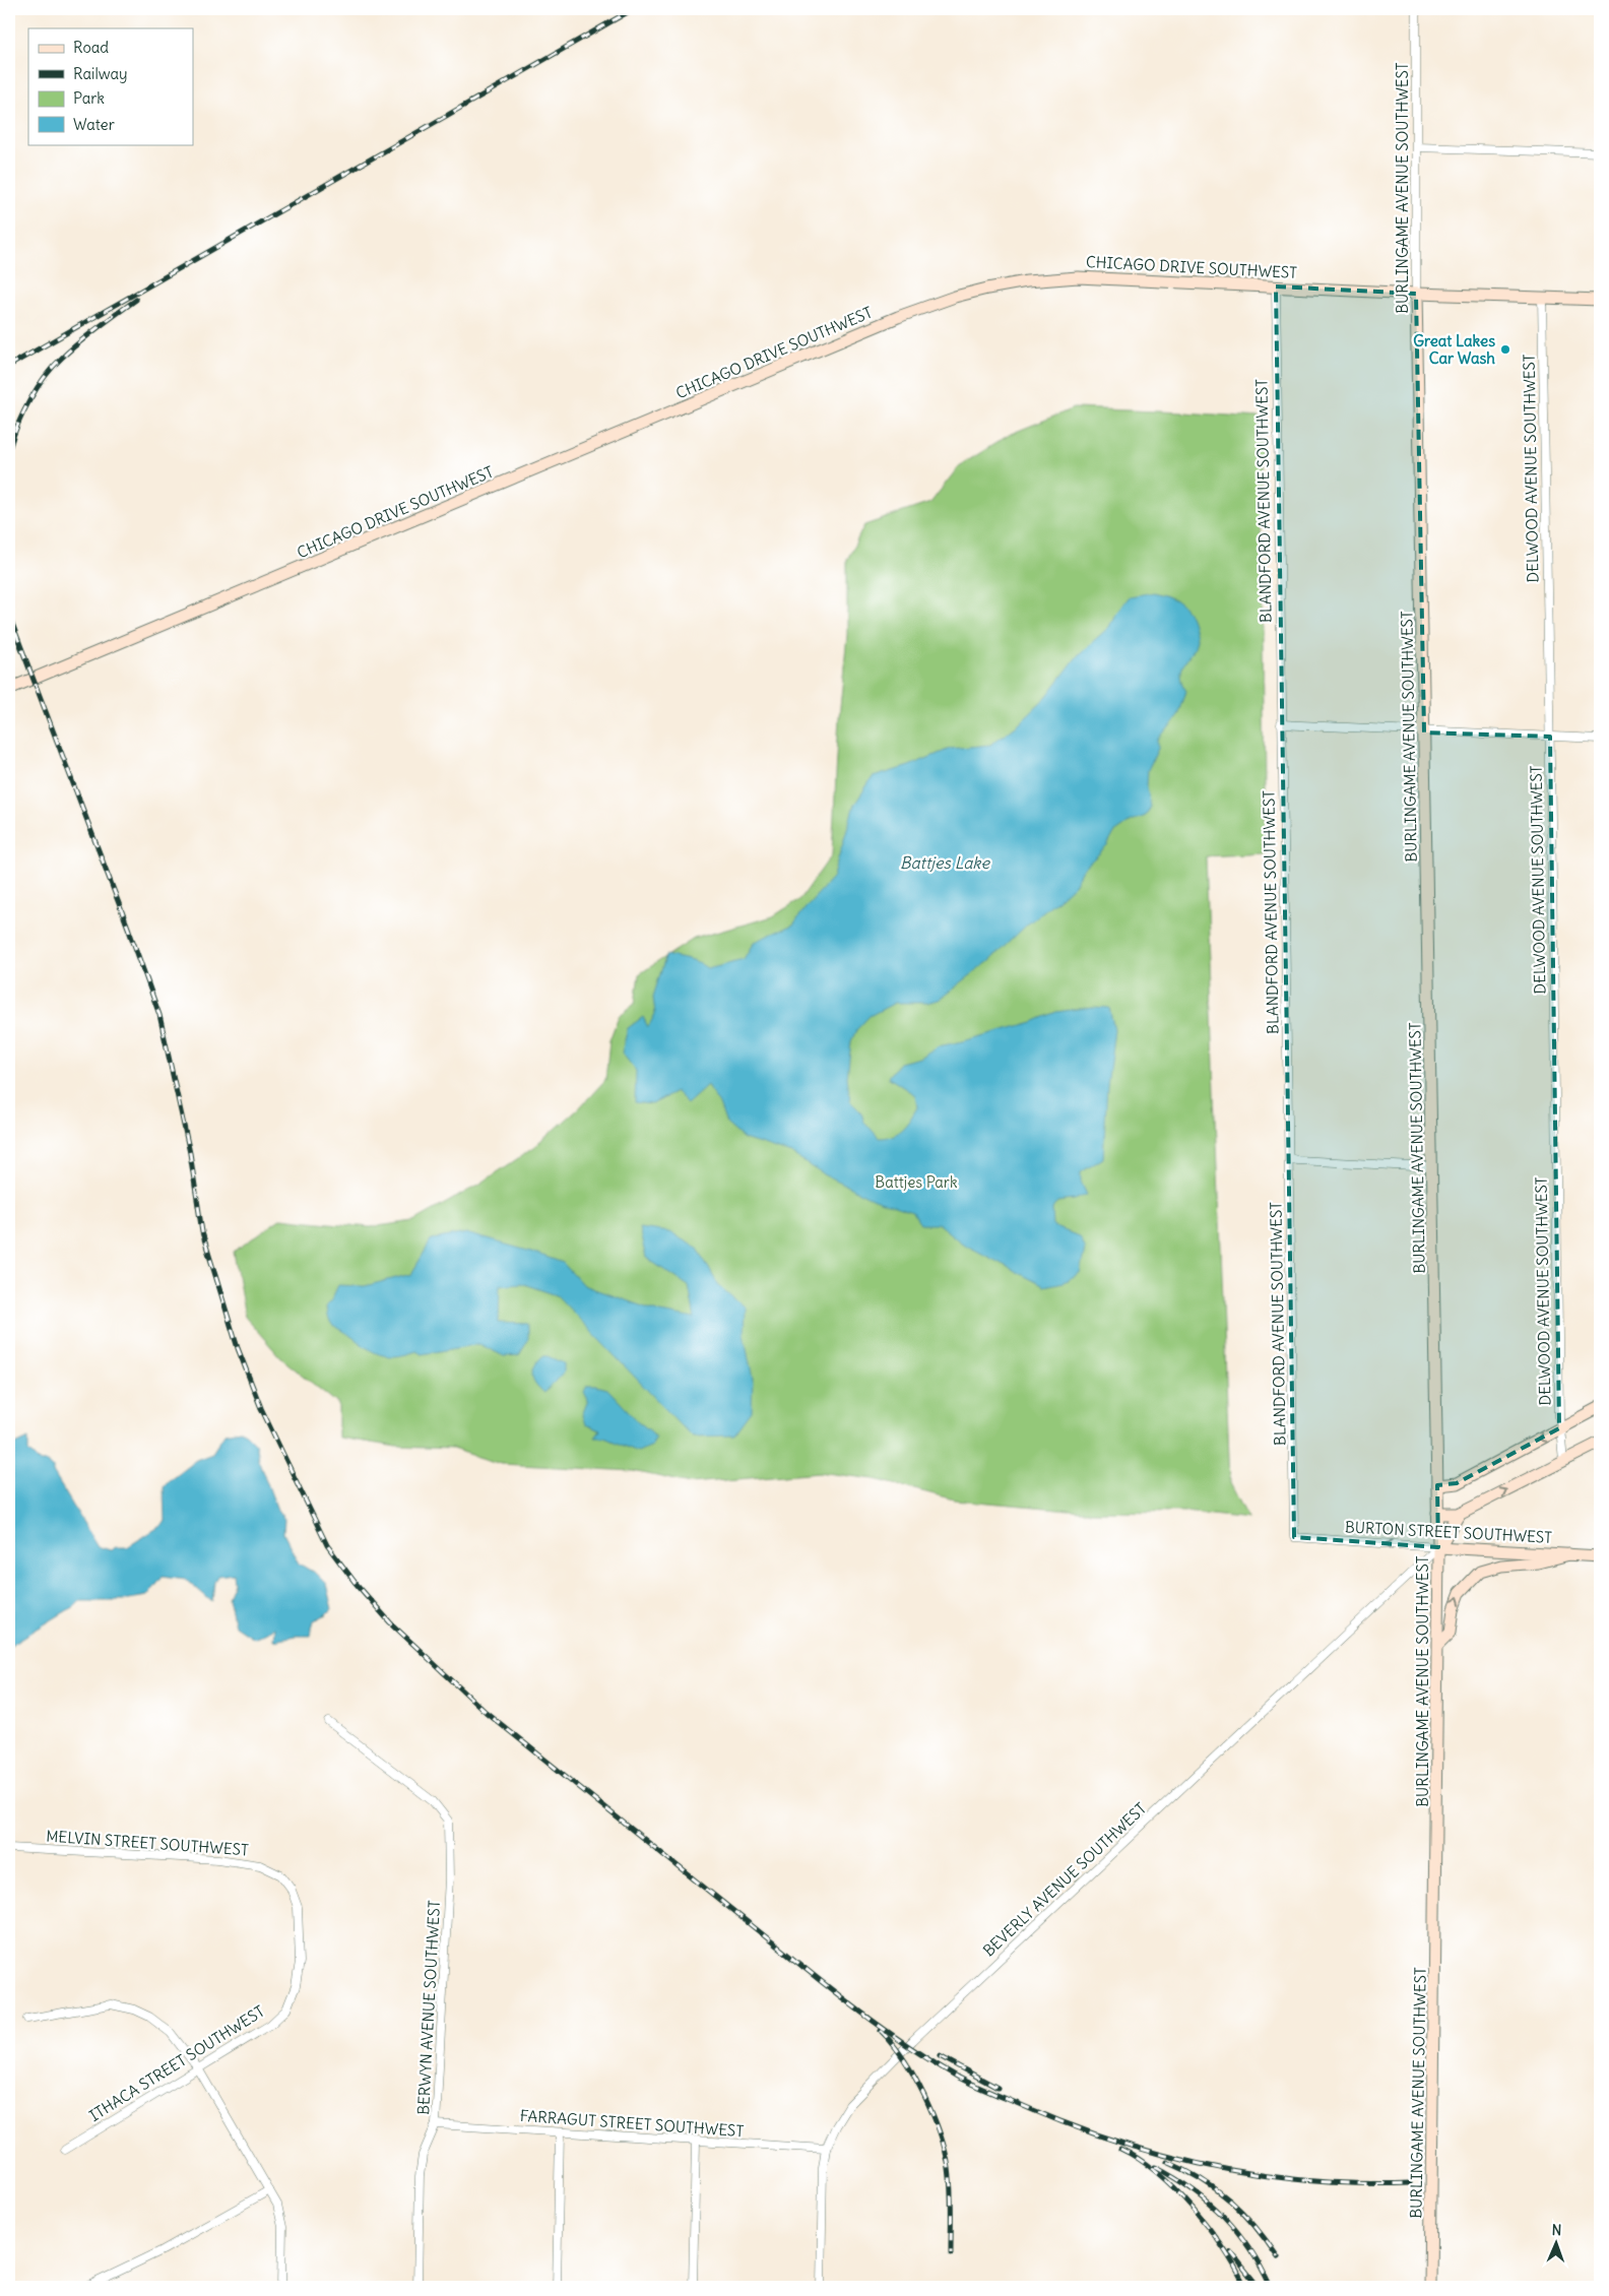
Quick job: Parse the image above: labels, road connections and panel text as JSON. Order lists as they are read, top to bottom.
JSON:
{
  "streets": {
    "street": [
      "BURLINGAME AVENUE SOUTHWEST",
      "CHICAGO DRIVE SOUTHWEST",
      "DELWOOD AVENUE SOUTHWEST",
      "BLANDFORD AVENUE SOUTHWEST",
      "BURTON STREET SOUTHWEST",
      "MELVIN STREET SOUTHWEST",
      "BEVERLY AVENUE SOUTHWEST",
      "BERWYN AVENUE SOUTHWEST",
      "ITHACA STREET SOUTHWEST",
      "FARRAGUT STREET SOUTHWEST"
    ]
  },
  "crossings": [
    ["BURLINGAME AVENUE SOUTHWEST", "CHICAGO DRIVE SOUTHWEST"],
    ["BURLINGAME AVENUE SOUTHWEST", "BURTON STREET SOUTHWEST"],
    ["BURLINGAME AVENUE SOUTHWEST", "BEVERLY AVENUE SOUTHWEST"],
    ["CHICAGO DRIVE SOUTHWEST", "DELWOOD AVENUE SOUTHWEST"],
    ["CHICAGO DRIVE SOUTHWEST", "BLANDFORD AVENUE SOUTHWEST"],
    ["BLANDFORD AVENUE SOUTHWEST", "BURTON STREET SOUTHWEST"],
    ["BURTON STREET SOUTHWEST", "BEVERLY AVENUE SOUTHWEST"],
    ["MELVIN STREET SOUTHWEST", "ITHACA STREET SOUTHWEST"],
    ["BEVERLY AVENUE SOUTHWEST", "FARRAGUT STREET SOUTHWEST"],
    ["BERWYN AVENUE SOUTHWEST", "FARRAGUT STREET SOUTHWEST"]
  ],
  "one_way": ["BURTON STREET SOUTHWEST"],
  "water": ["Battjes Lake"],
  "parks": ["Battjes Park"],
  "places": ["Great Lakes Car Wash"],
  "legend": [
    "Road",
    "Railway",
    "Park",
    "Water"
  ],
  "north": "top"
}
